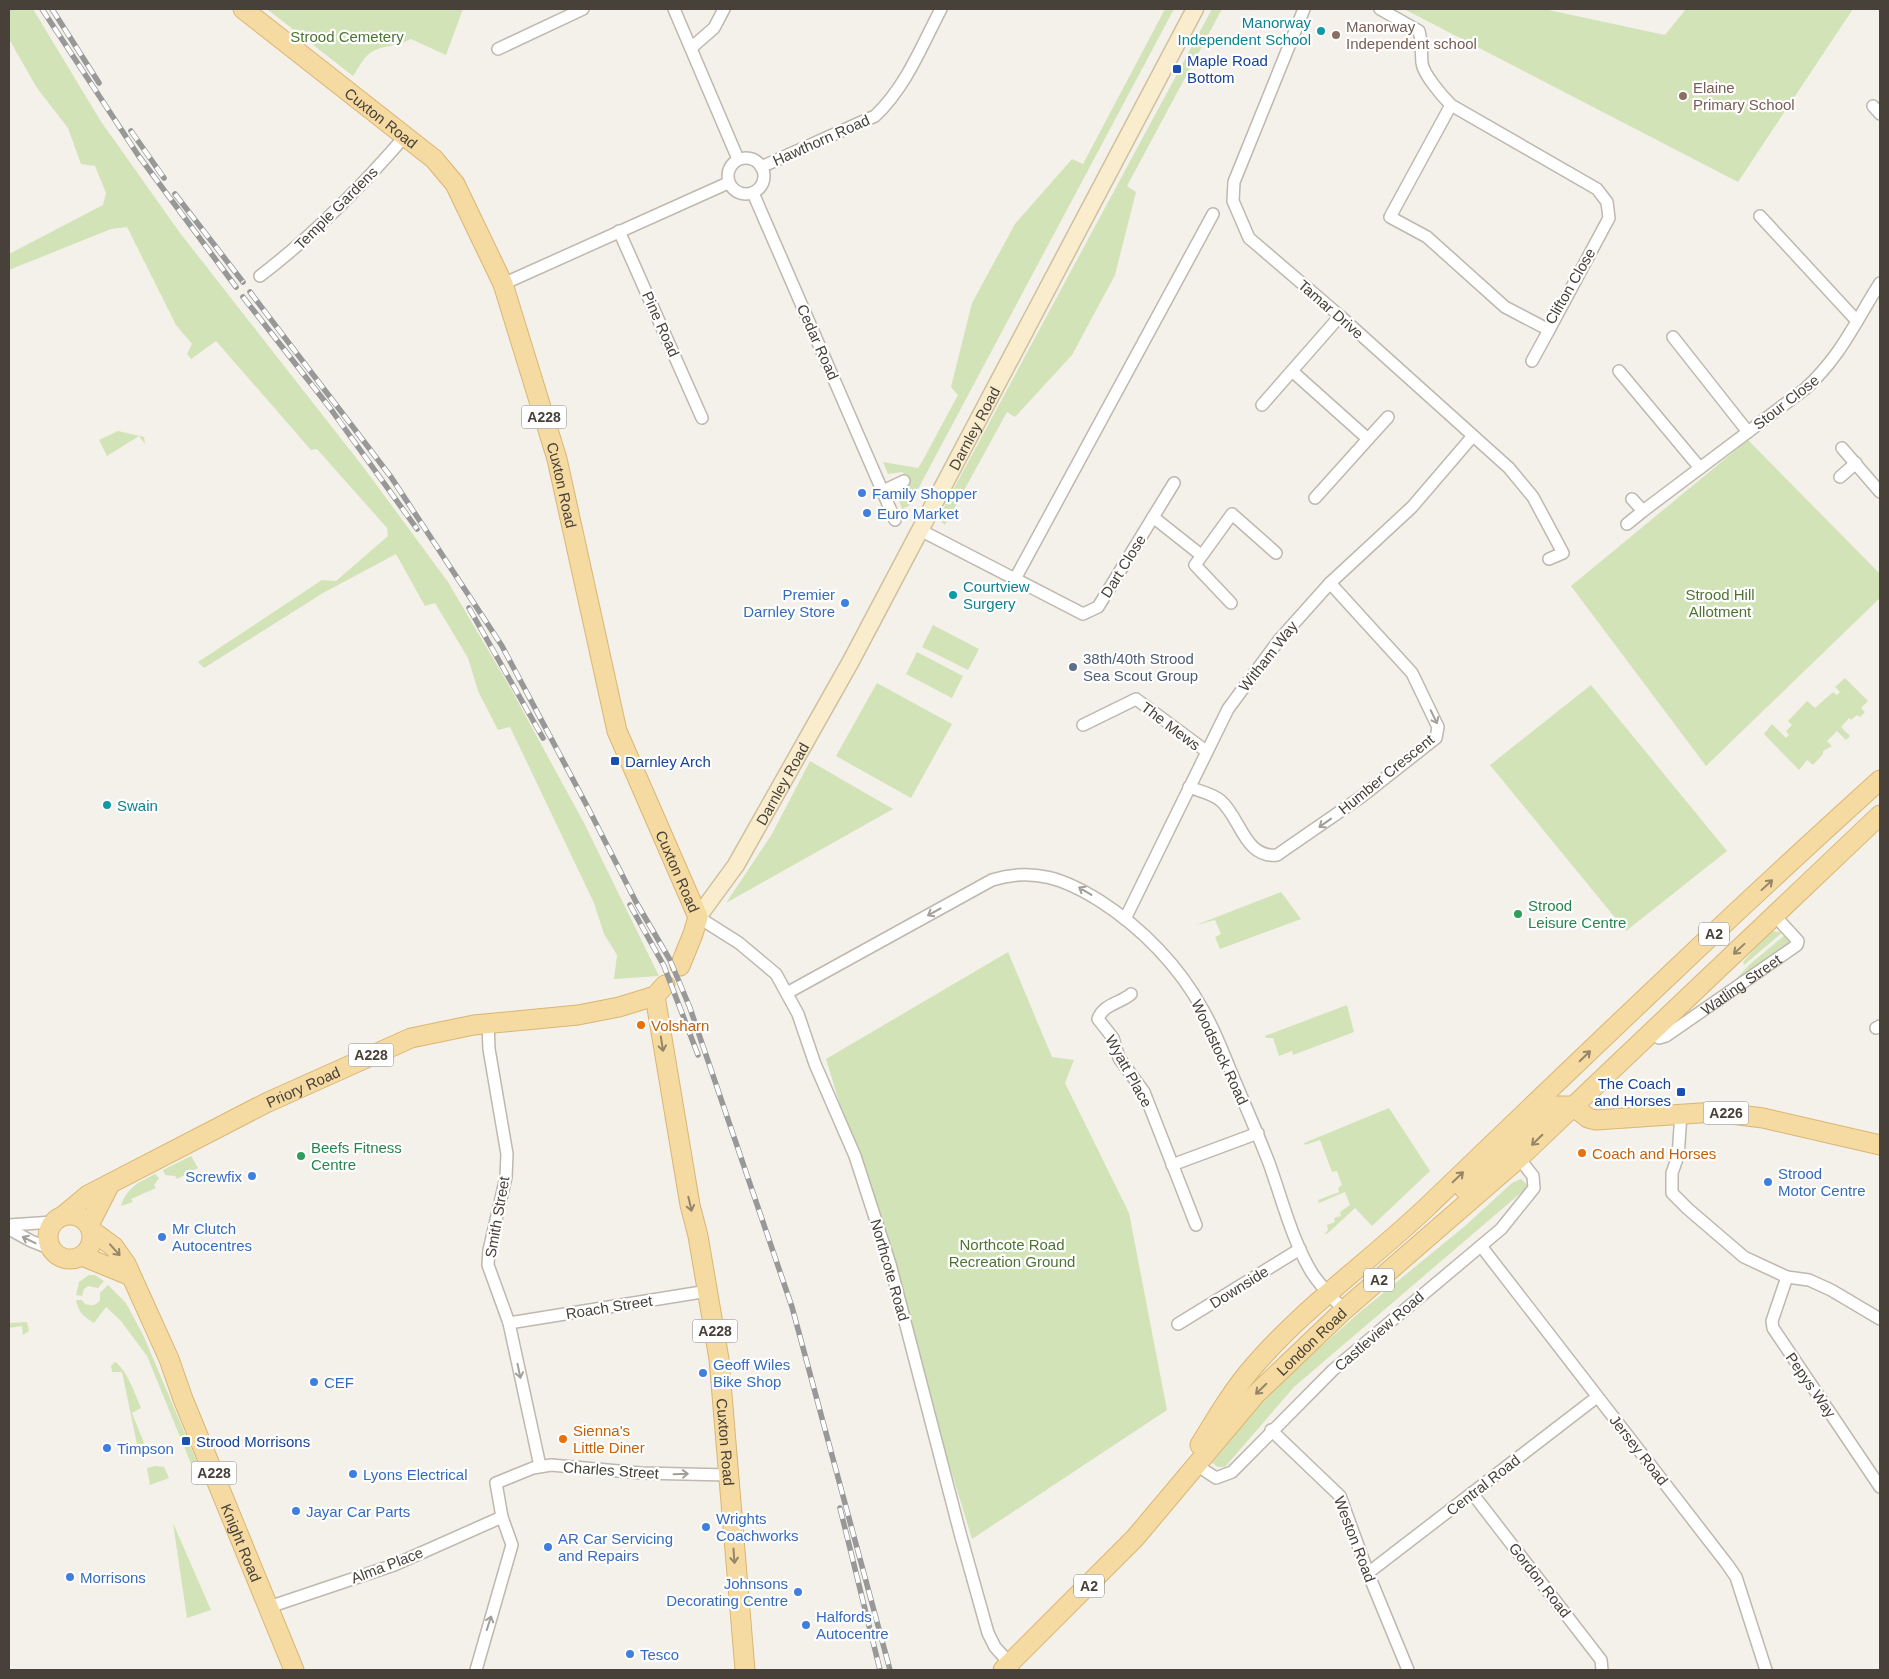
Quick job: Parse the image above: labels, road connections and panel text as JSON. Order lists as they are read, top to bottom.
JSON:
{
  "streets": {
    "main road": [
      "Cuxton Road",
      "A228",
      "A2",
      "Watling Street",
      "Priory Road",
      "A226",
      "London Road",
      "Knight Road"
    ],
    "street": [
      "Hawthorn Road",
      "Temple Gardens",
      "Clifton Close",
      "Tamar Drive",
      "Pine Road",
      "Cedar Road",
      "Stour Close",
      "Darnley Road",
      "Dart Close",
      "Witham Way",
      "The Mews",
      "Humber Crescent",
      "Woodstock Road",
      "Wyatt Place",
      "Smith Street",
      "Northcote Road",
      "Downside",
      "Roach Street",
      "Castleview Road",
      "Pepys Way",
      "Jersey Road",
      "Charles Street",
      "Central Road",
      "Weston Road",
      "Alma Place",
      "Gordon Road"
    ]
  },
  "crossings": [
    ["Cuxton Road", "Temple Gardens"],
    ["Cuxton Road", "Darnley Road"],
    ["Cuxton Road", "Priory Road"],
    ["Cuxton Road", "Northcote Road"],
    ["Cuxton Road", "Roach Street"],
    ["Cuxton Road", "Charles Street"],
    ["Hawthorn Road", "Cedar Road"],
    ["Tamar Drive", "Witham Way"],
    ["Darnley Road", "Dart Close"],
    ["Darnley Road", "Northcote Road"],
    ["Witham Way", "The Mews"],
    ["Witham Way", "Humber Crescent"],
    ["Witham Way", "Woodstock Road"],
    ["Watling Street", "A226"],
    ["Watling Street", "London Road"],
    ["Woodstock Road", "Northcote Road"],
    ["Woodstock Road", "Downside"],
    ["Woodstock Road", "London Road"],
    ["Priory Road", "Smith Street"],
    ["Priory Road", "Knight Road"],
    ["A226", "London Road"],
    ["Smith Street", "Roach Street"],
    ["Smith Street", "Charles Street"],
    ["Northcote Road", "London Road"],
    ["Castleview Road", "London Road"],
    ["Castleview Road", "Jersey Road"],
    ["Castleview Road", "Weston Road"],
    ["Jersey Road", "Central Road"],
    ["Charles Street", "Alma Place"],
    ["Central Road", "Weston Road"],
    ["Central Road", "Gordon Road"],
    ["Knight Road", "Alma Place"]
  ],
  "one_way": ["Woodstock Road", "Charles Street"],
  "parks": ["Strood Cemetery", "Strood Hill Allotment", "Northcote Road Recreation Ground"],
  "places": {
    "other": [
      "Manorway Independent School",
      "Manorway Independent school",
      "Elaine Primary School",
      "Family Shopper",
      "Euro Market",
      "Courtview Surgery",
      "Premier Darnley Store",
      "38th/40th Strood Sea Scout Group",
      "Swain",
      "Strood Leisure Centre",
      "Volsharn",
      "Coach and Horses",
      "Beefs Fitness Centre",
      "Screwfix",
      "Strood Motor Centre",
      "Mr Clutch Autocentres",
      "Geoff Wiles Bike Shop",
      "CEF",
      "Sienna's Little Diner",
      "Timpson",
      "Lyons Electrical",
      "Jayar Car Parts",
      "Wrights Coachworks",
      "AR Car Servicing and Repairs",
      "Morrisons",
      "Johnsons Decorating Centre",
      "Halfords Autocentre",
      "Tesco"
    ],
    "transit": [
      "Maple Road Bottom",
      "Darnley Arch",
      "The Coach and Horses",
      "Strood Morrisons"
    ]
  }
}
